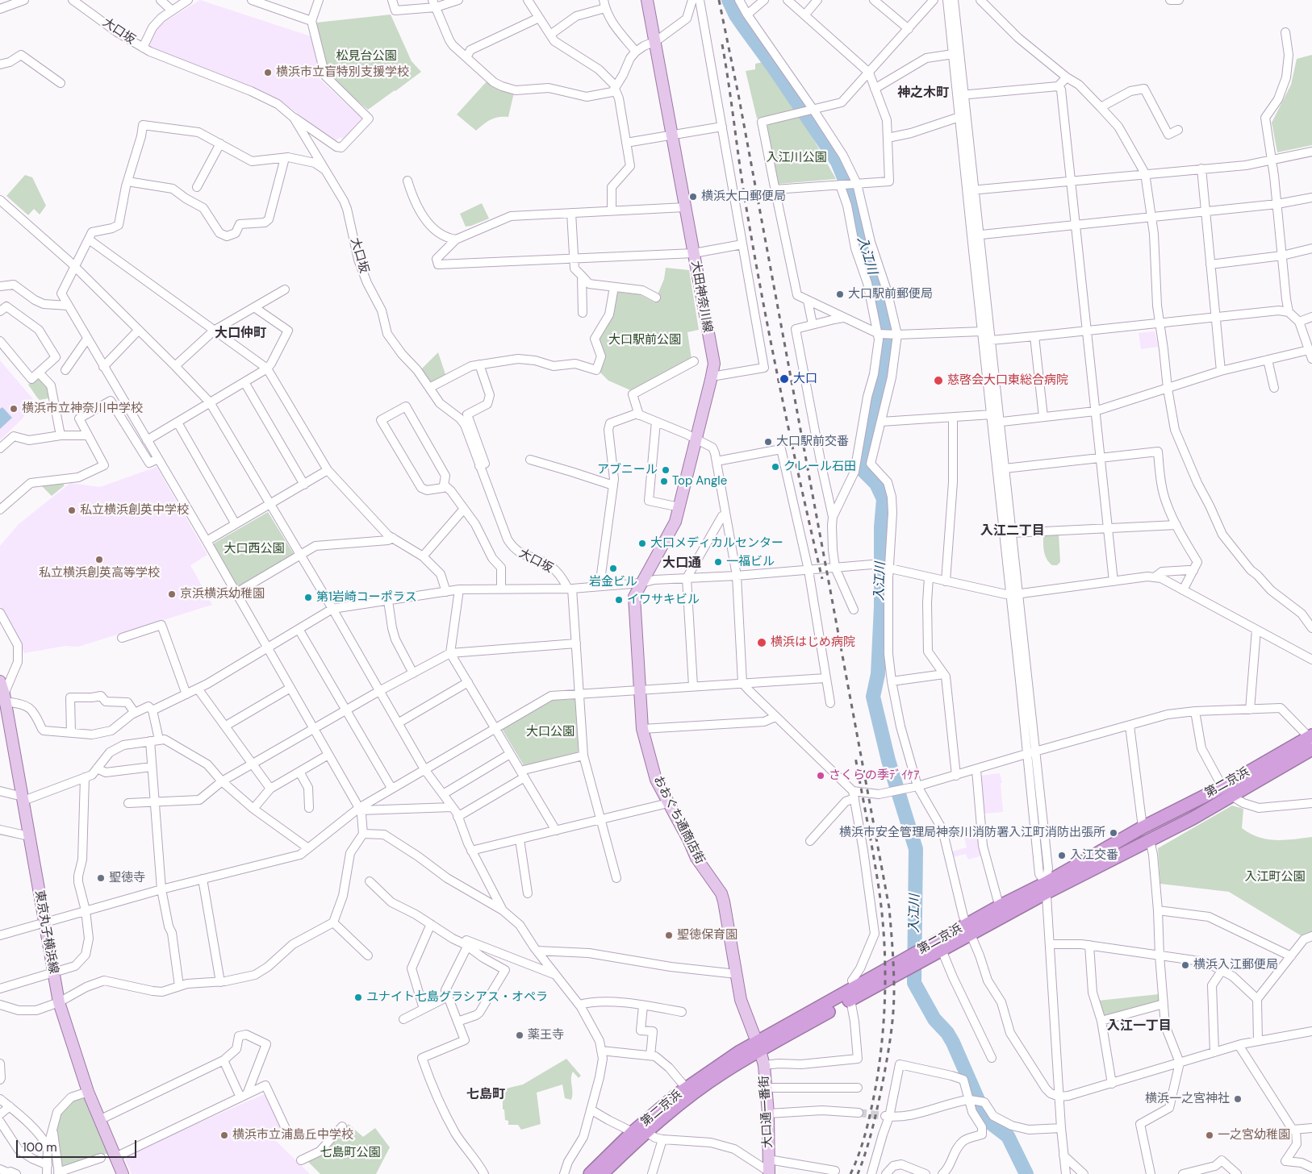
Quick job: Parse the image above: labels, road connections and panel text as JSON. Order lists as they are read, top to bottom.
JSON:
{
  "streets": {
    "highway": ["第二京浜"],
    "main road": [
      "大田神奈川線",
      "おおぐち通商店街",
      "東京丸子横浜線",
      "大口通一番街"
    ],
    "street": ["大口坂"]
  },
  "crossings": [
    ["大田神奈川線", "おおぐち通商店街"],
    ["第二京浜", "おおぐち通商店街"],
    ["第二京浜", "大口通一番街"],
    ["おおぐち通商店街", "大口通一番街"]
  ],
  "districts": [
    "神之木町",
    "大口仲町",
    "入江二丁目",
    "大口通",
    "入江一丁目",
    "七島町"
  ],
  "water": ["入江川"],
  "parks": [
    "松見台公園",
    "入江川公園",
    "大口駅前公園",
    "大口西公園",
    "大口公園",
    "入江町公園",
    "七島町公園"
  ],
  "places": [
    "横浜市立盲特別支援学校",
    "横浜大口郵便局",
    "大口駅前郵便局",
    "大口",
    "慈啓会大口東総合病院",
    "横浜市立神奈川中学校",
    "大口駅前交番",
    "クレール石田",
    "アブニール",
    "Top Angle",
    "私立横浜創英中学校",
    "大口メディカルセンター",
    "私立横浜創英高等学校",
    "一福ビル",
    "岩金ビル",
    "京浜横浜幼稚園",
    "第1岩崎コーポラス",
    "イワサキビル",
    "横浜はじめ病院",
    "さくらの季ﾃﾞｲｹｱ",
    "横浜市安全管理局神奈川消防署入江町消防出張所",
    "入江交番",
    "聖徳寺",
    "聖徳保育園",
    "横浜入江郵便局",
    "ユナイト七島グラシアス・オペラ",
    "薬王寺",
    "横浜一之宮神社",
    "横浜市立浦島丘中学校",
    "一之宮幼稚園"
  ],
  "scale_bar": "100 m"
}
